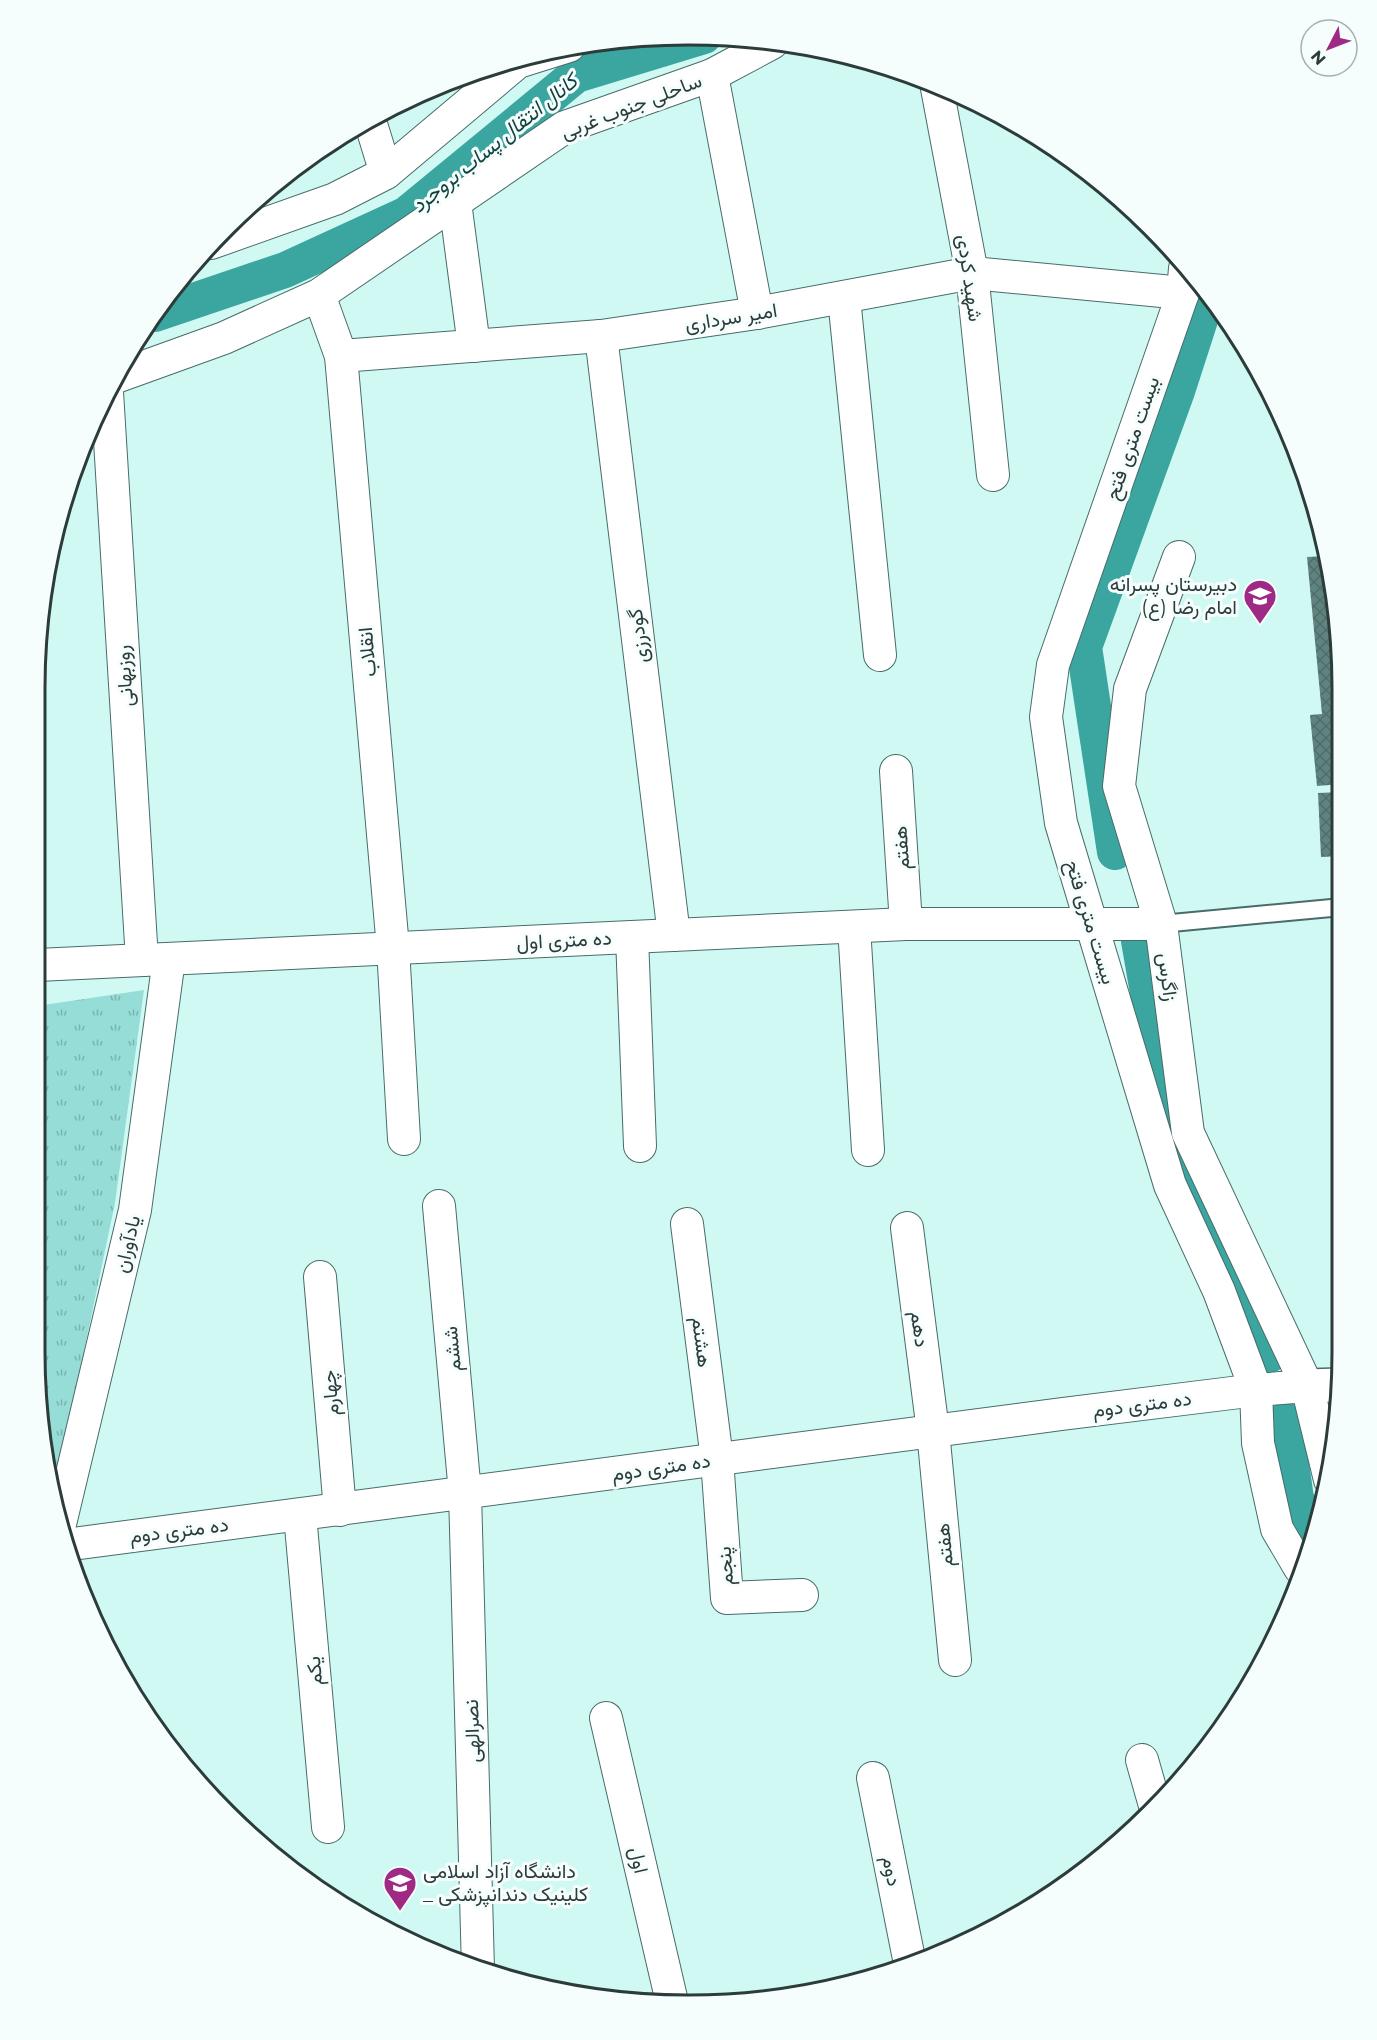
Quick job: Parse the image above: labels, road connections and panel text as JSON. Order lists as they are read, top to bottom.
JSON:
{
  "streets": {
    "street": [
      "ساحلی جنوب غربی",
      "شهید کردی",
      "امیر سرداری",
      "بیست متری فتح",
      "گودرزی",
      "انقلاب",
      "روزبهانی",
      "هفتم",
      "ده متری اول",
      "زاگرس",
      "یادآوران",
      "دهم",
      "هشتم",
      "ششم",
      "چهارم",
      "ده متری دوم",
      "پنجم",
      "یکم",
      "نصرالهی",
      "اول",
      "دوم"
    ]
  },
  "crossings": [
    ["شهید کردی", "امیر سرداری"],
    ["امیر سرداری", "بیست متری فتح"],
    ["امیر سرداری", "گودرزی"],
    ["امیر سرداری", "انقلاب"],
    ["بیست متری فتح", "ده متری اول"],
    ["بیست متری فتح", "ده متری دوم"],
    ["گودرزی", "ده متری اول"],
    ["انقلاب", "ده متری اول"],
    ["روزبهانی", "ده متری اول"],
    ["روزبهانی", "یادآوران"],
    ["هفتم", "ده متری اول"],
    ["هفتم", "دهم"],
    ["هفتم", "ده متری دوم"],
    ["ده متری اول", "زاگرس"],
    ["ده متری اول", "یادآوران"],
    ["زاگرس", "ده متری دوم"],
    ["دهم", "ده متری دوم"],
    ["هشتم", "ده متری دوم"],
    ["هشتم", "پنجم"],
    ["ششم", "ده متری دوم"],
    ["ششم", "نصرالهی"],
    ["چهارم", "ده متری دوم"],
    ["ده متری دوم", "پنجم"],
    ["ده متری دوم", "یکم"],
    ["ده متری دوم", "نصرالهی"]
  ],
  "water": ["کانال انتقال پساب بروجرد"],
  "places": {
    "school or university": ["دبیرستان پسرانه امام رضا (ع)", "دانشگاه آزاد اسلامی _ کلینیک دندانپزشکی"]
  },
  "north": "bottom left"
}
